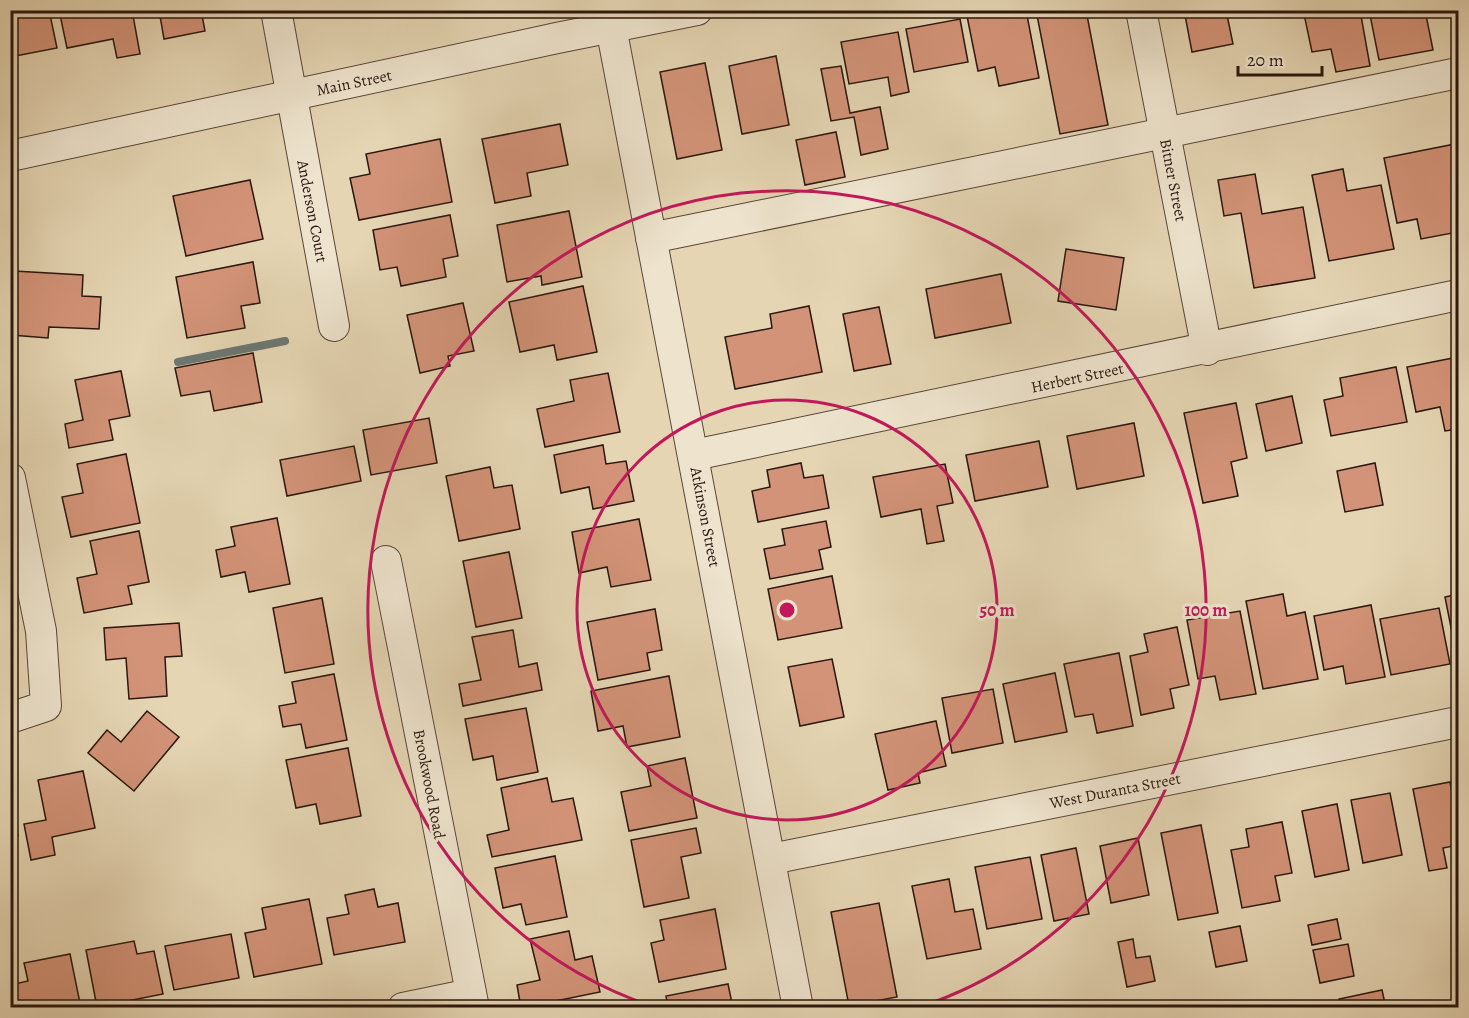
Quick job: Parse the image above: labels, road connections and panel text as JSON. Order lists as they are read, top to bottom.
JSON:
{
  "streets": {
    "street": [
      "Main Street",
      "Bitner Street",
      "Anderson Court",
      "Herbert Street",
      "Atkinson Street",
      "Brookwood Road",
      "West Duranta Street"
    ]
  },
  "crossings": [
    ["Main Street", "Anderson Court"],
    ["Main Street", "Atkinson Street"],
    ["Bitner Street", "Herbert Street"],
    ["Herbert Street", "Atkinson Street"],
    ["Atkinson Street", "West Duranta Street"]
  ],
  "scale_bar": "20 m",
  "rings": ["50 m", "100 m"]
}
